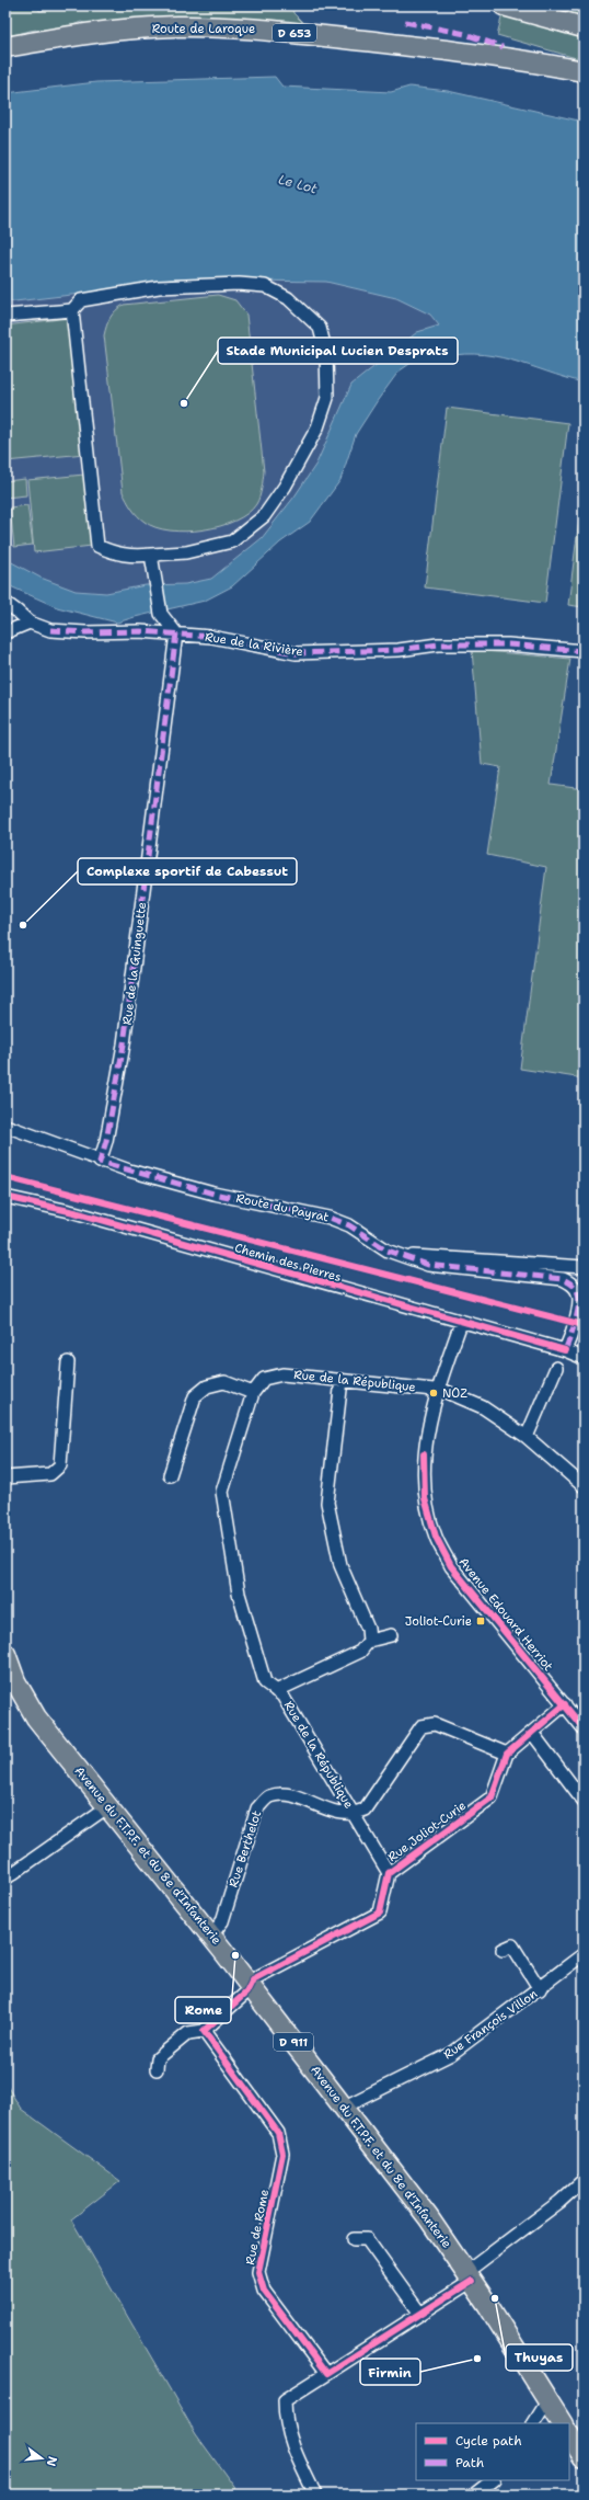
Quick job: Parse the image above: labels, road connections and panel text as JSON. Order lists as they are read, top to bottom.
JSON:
{
  "streets": {
    "main road": [
      "Route de Laroque",
      "D 653",
      "Avenue du F.T.P.F. et du 8e d'Infanterie",
      "D 911"
    ],
    "street": [
      "Rue de la Rivière",
      "Rue de la Guinguette",
      "Route du Payrat",
      "Chemin des Pierres",
      "Rue de la République",
      "Avenue Edouard Herriot",
      "Rue Joliot-Curie",
      "Rue Berthelot",
      "Rue François Villon",
      "Rue de Rome"
    ]
  },
  "crossings": [
    ["Rue de la Rivière", "Rue de la Guinguette"],
    ["Rue de la Guinguette", "Route du Payrat"],
    ["Route du Payrat", "Chemin des Pierres"],
    ["Chemin des Pierres", "Avenue Edouard Herriot"],
    ["Rue de la République", "Avenue Edouard Herriot"],
    ["Rue de la République", "Rue Joliot-Curie"],
    ["Rue de la République", "Rue Berthelot"],
    ["Rue Joliot-Curie", "Avenue du F.T.P.F. et du 8e d'Infanterie"],
    ["Rue Berthelot", "Avenue du F.T.P.F. et du 8e d'Infanterie"],
    ["Avenue du F.T.P.F. et du 8e d'Infanterie", "Rue François Villon"]
  ],
  "water": ["Le Lot"],
  "places": {
    "other": [
      "Stade Municipal Lucien Desprats",
      "Complexe sportif de Cabessut",
      "NOZ",
      "Rome",
      "Thuyas",
      "Firmin"
    ],
    "transit": ["Joliot-Curie"]
  },
  "legend": ["Cycle path", "Path"],
  "north": "right"
}
